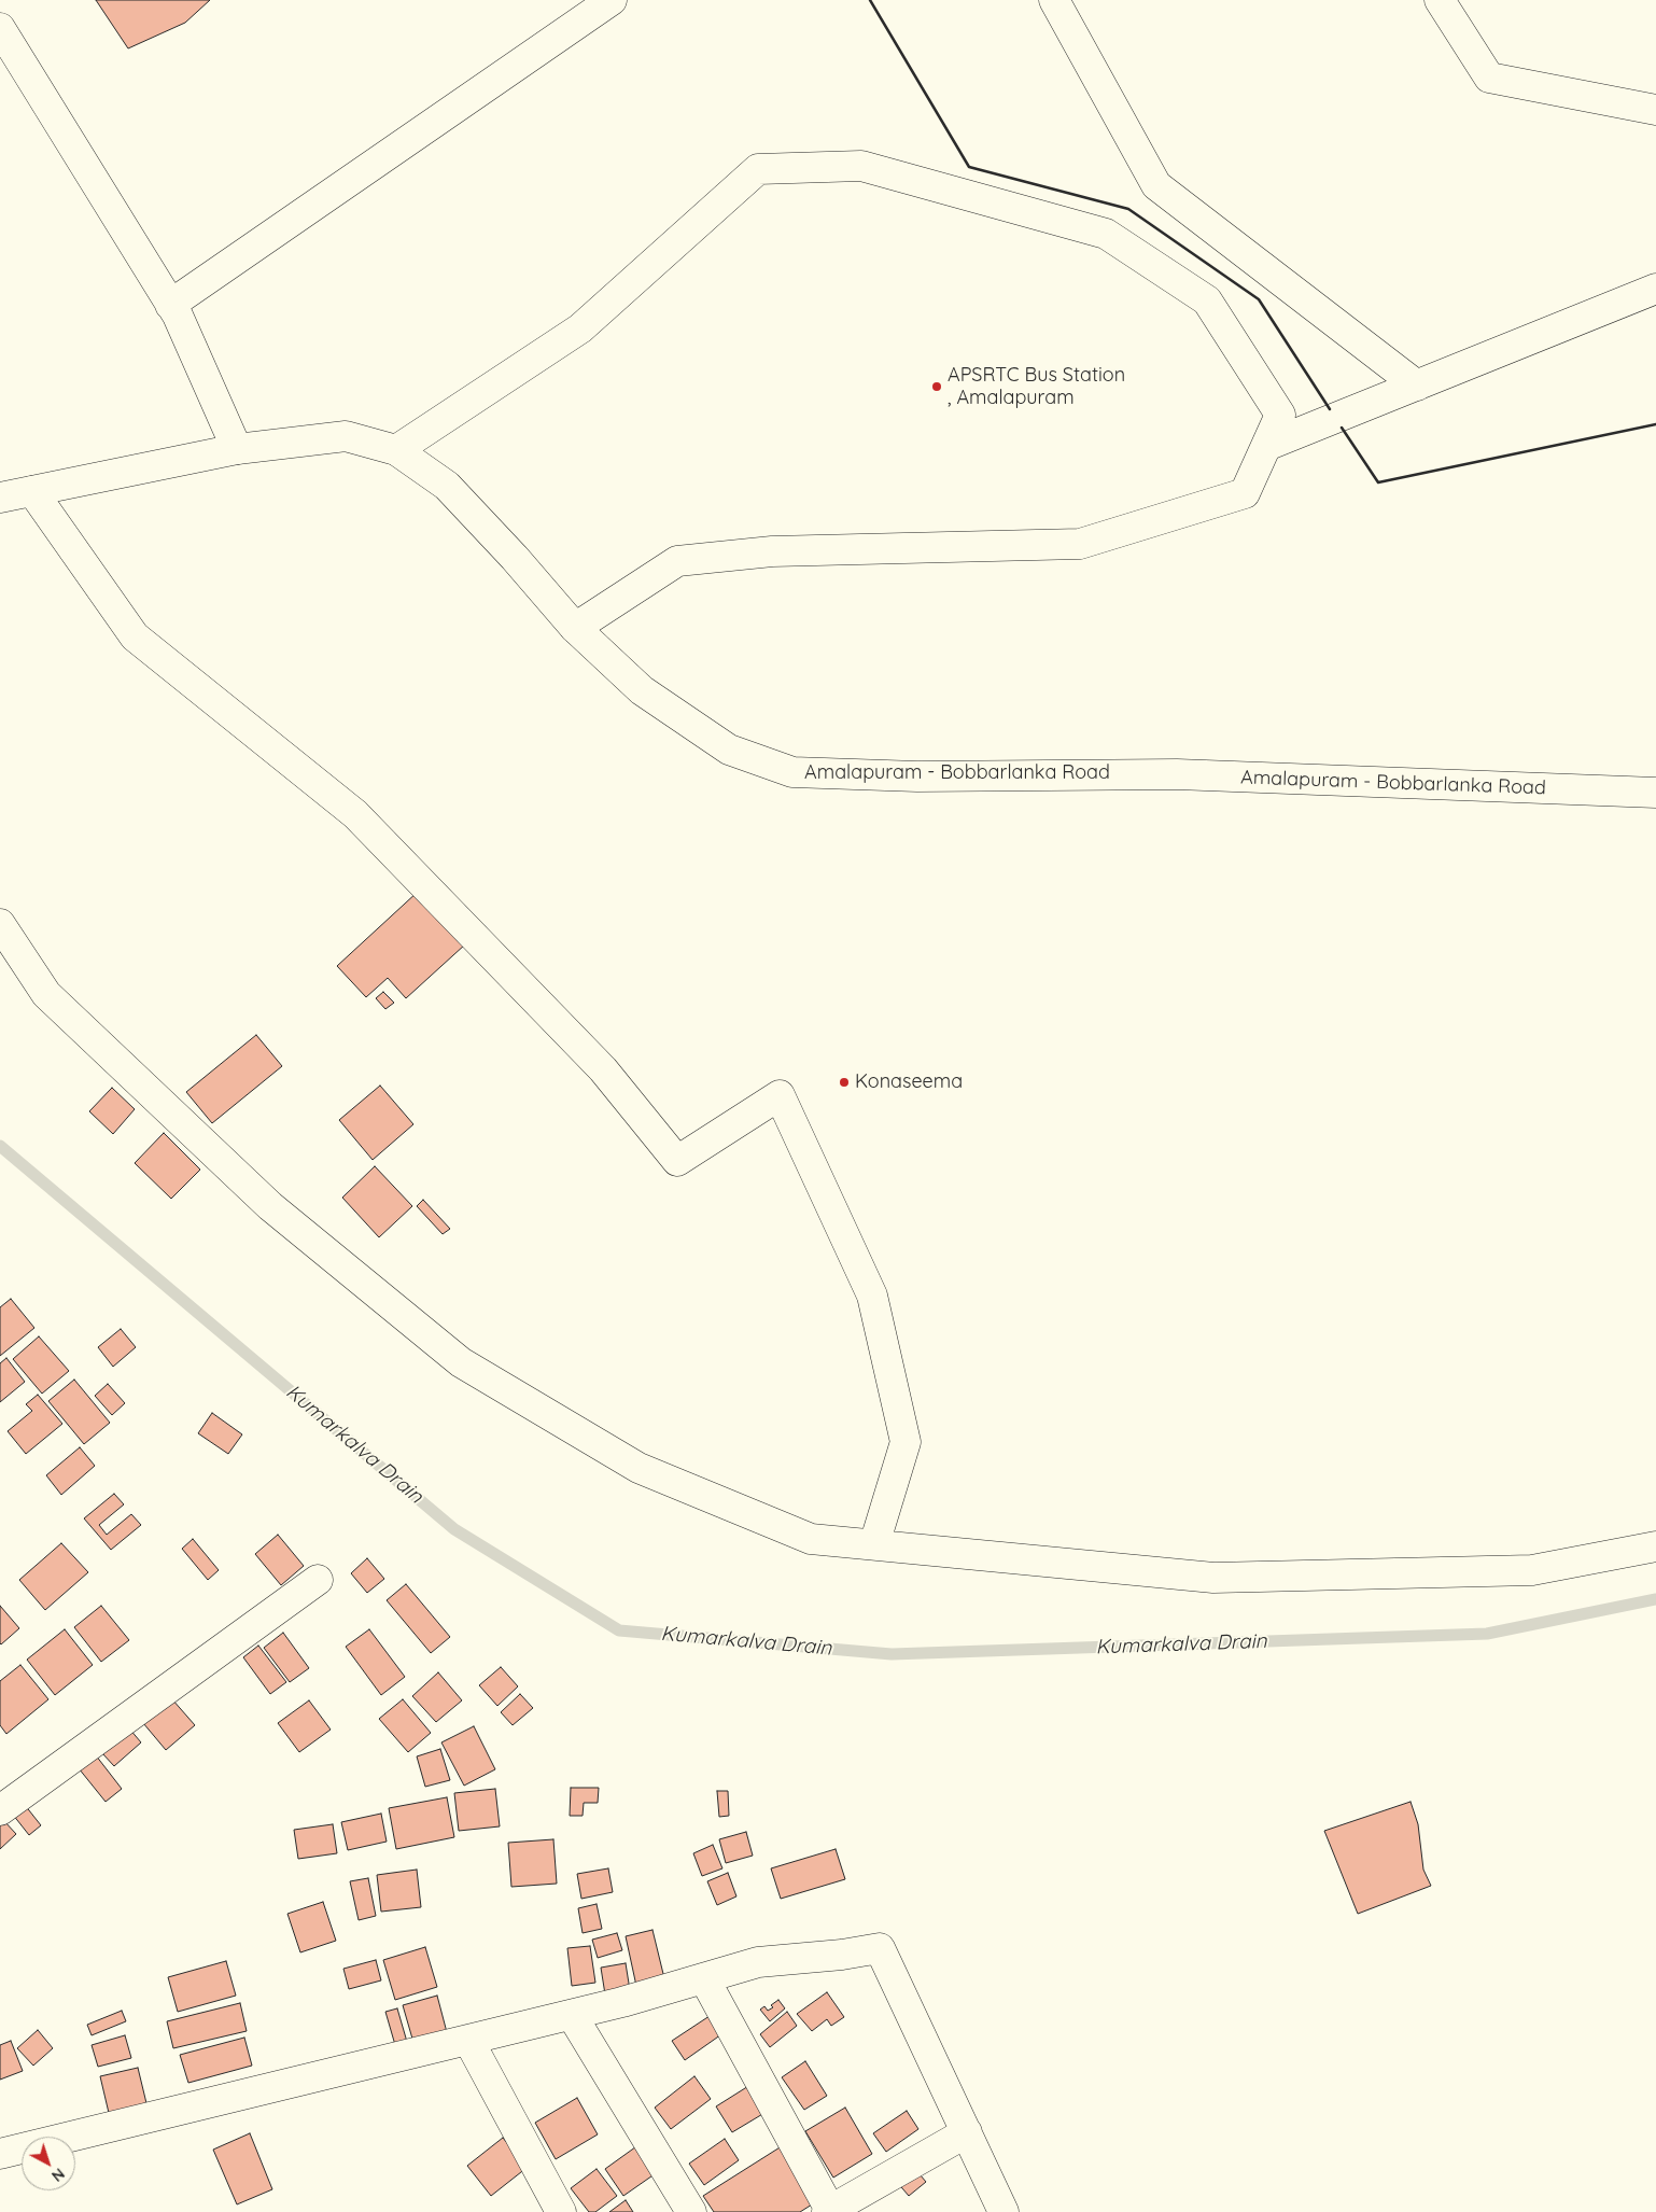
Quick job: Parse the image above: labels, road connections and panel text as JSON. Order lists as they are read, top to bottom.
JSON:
{
  "streets": {
    "main road": ["Amalapuram - Bobbarlanka Road"]
  },
  "water": ["Kumarkalva Drain"],
  "places": ["APSRTC Bus Station , Amalapuram", "Konaseema"],
  "north": "bottom right"
}
